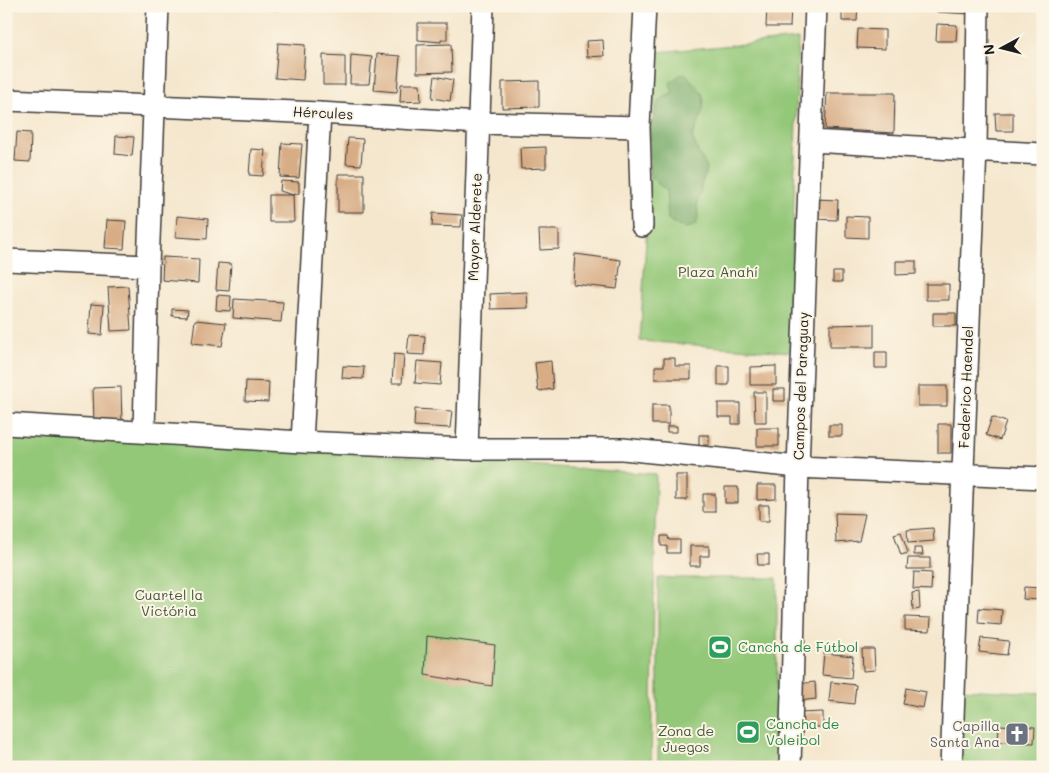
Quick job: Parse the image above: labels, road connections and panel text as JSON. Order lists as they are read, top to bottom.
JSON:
{
  "streets": {
    "street": [
      "Hércules",
      "Mayor Alderete",
      "Campos del Paraguay",
      "Federico Haendel"
    ]
  },
  "crossings": [
    ["Hércules", "Mayor Alderete"]
  ],
  "parks": ["Plaza Anahí", "Cuartel la Victória", "Zona de Juegos"],
  "places": {
    "sports": ["Cancha de Fútbol", "Cancha de Voleibol"],
    "church": ["Capilla Santa Ana"]
  },
  "north": "left"
}
